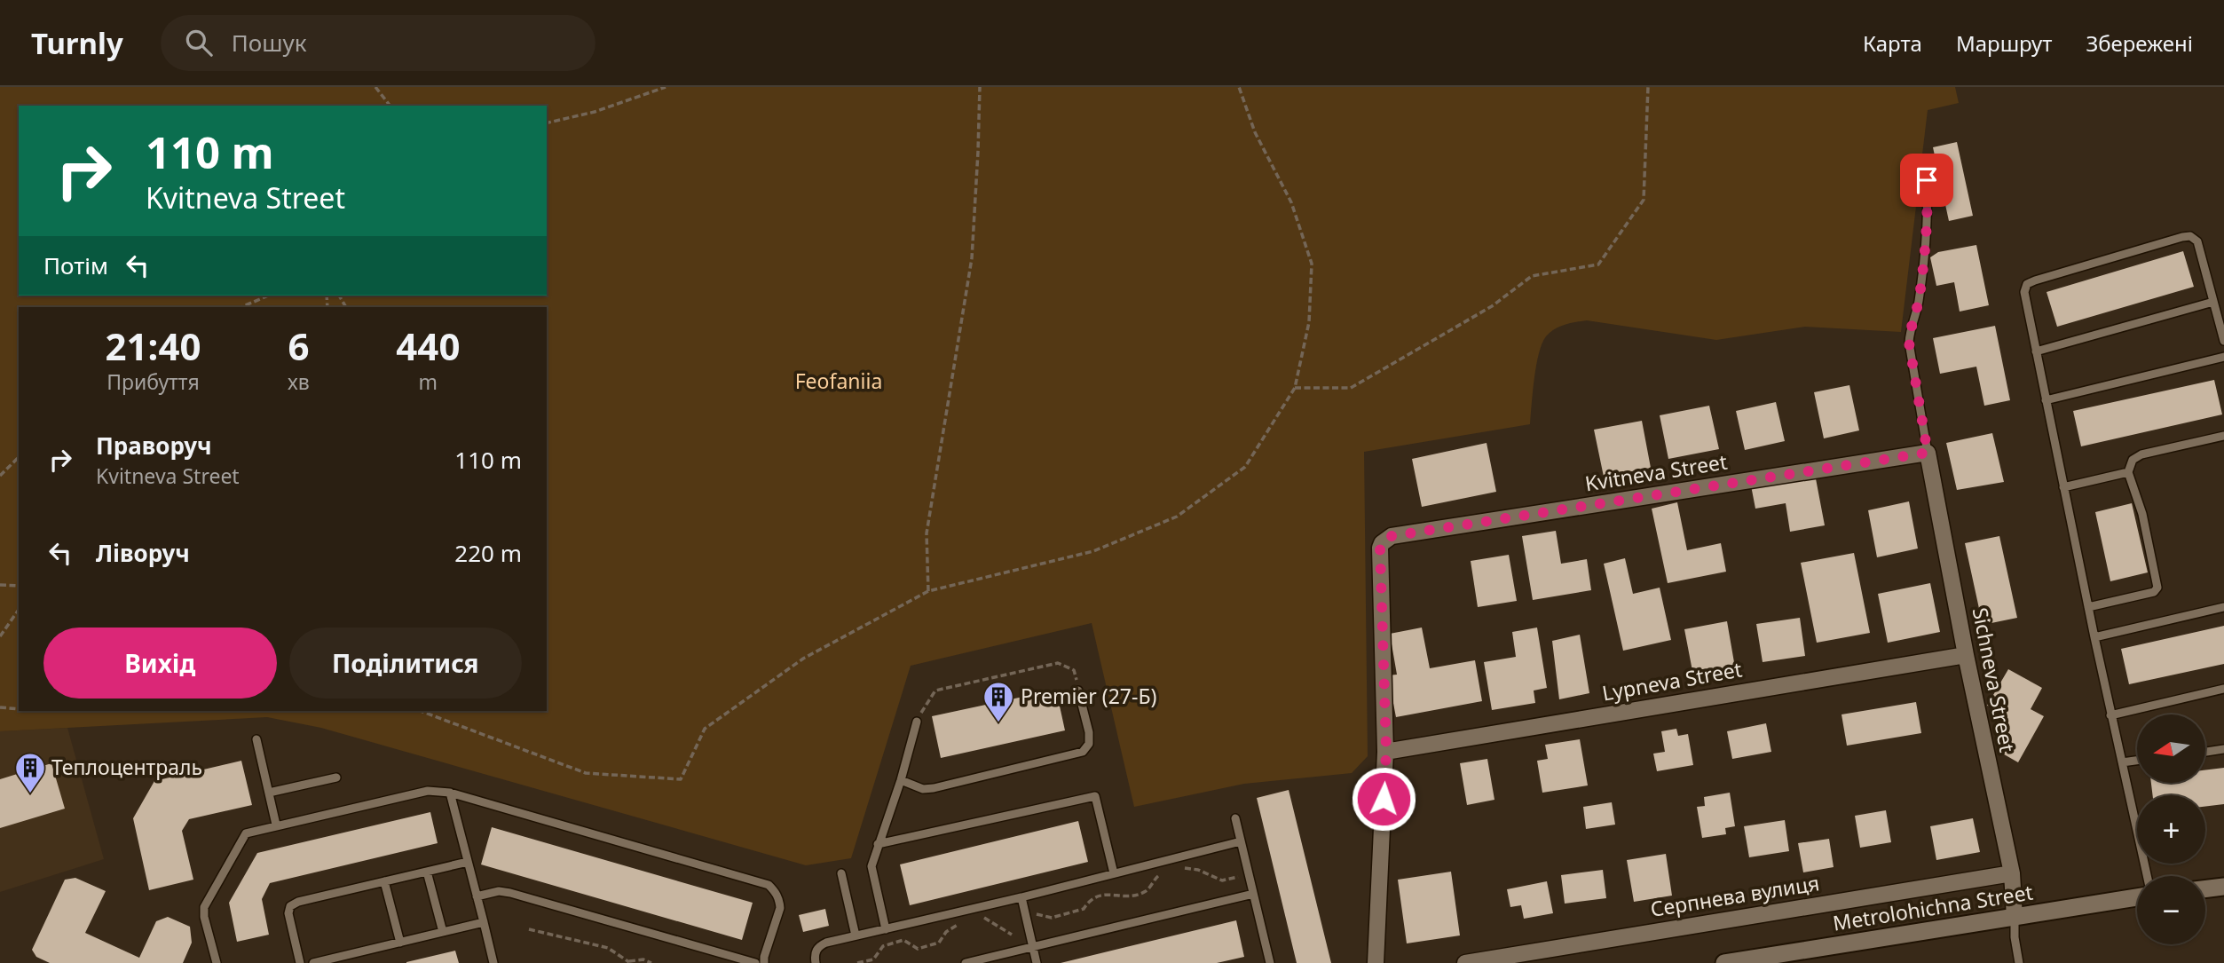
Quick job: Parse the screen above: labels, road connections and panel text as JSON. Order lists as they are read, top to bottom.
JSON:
{
  "streets": {
    "street": [
      "Kvitneva Street",
      "Sichneva Street",
      "Lypneva Street",
      "Серпнева вулиця",
      "Metrolohichna Street"
    ]
  },
  "crossings": [
    ["Kvitneva Street", "Sichneva Street"],
    ["Kvitneva Street", "Lypneva Street"],
    ["Sichneva Street", "Lypneva Street"],
    ["Sichneva Street", "Серпнева вулиця"],
    ["Sichneva Street", "Metrolohichna Street"]
  ],
  "parks": ["Feofaniia"],
  "places": {
    "building": ["Premier (27-Б)", "Теплоцентраль"]
  },
  "north": "left",
  "page": {
    "header": "Turnly",
    "search": "Пошук",
    "nav": ["Карта", "Маршрут", "Збережені"],
    "turn": ["110 m", "Kvitneva Street"],
    "then": "Потім",
    "eta": [
      "21:40",
      "Прибуття",
      "6",
      "хв",
      "440",
      "m"
    ],
    "list": [
      {
        "name": "Праворуч",
        "note": "Kvitneva Street",
        "value": "110 m"
      },
      {
        "name": "Ліворуч",
        "value": "220 m"
      }
    ],
    "buttons": ["Вихід", "Поділитися"],
    "map_buttons": ["+", "−"]
  }
}
